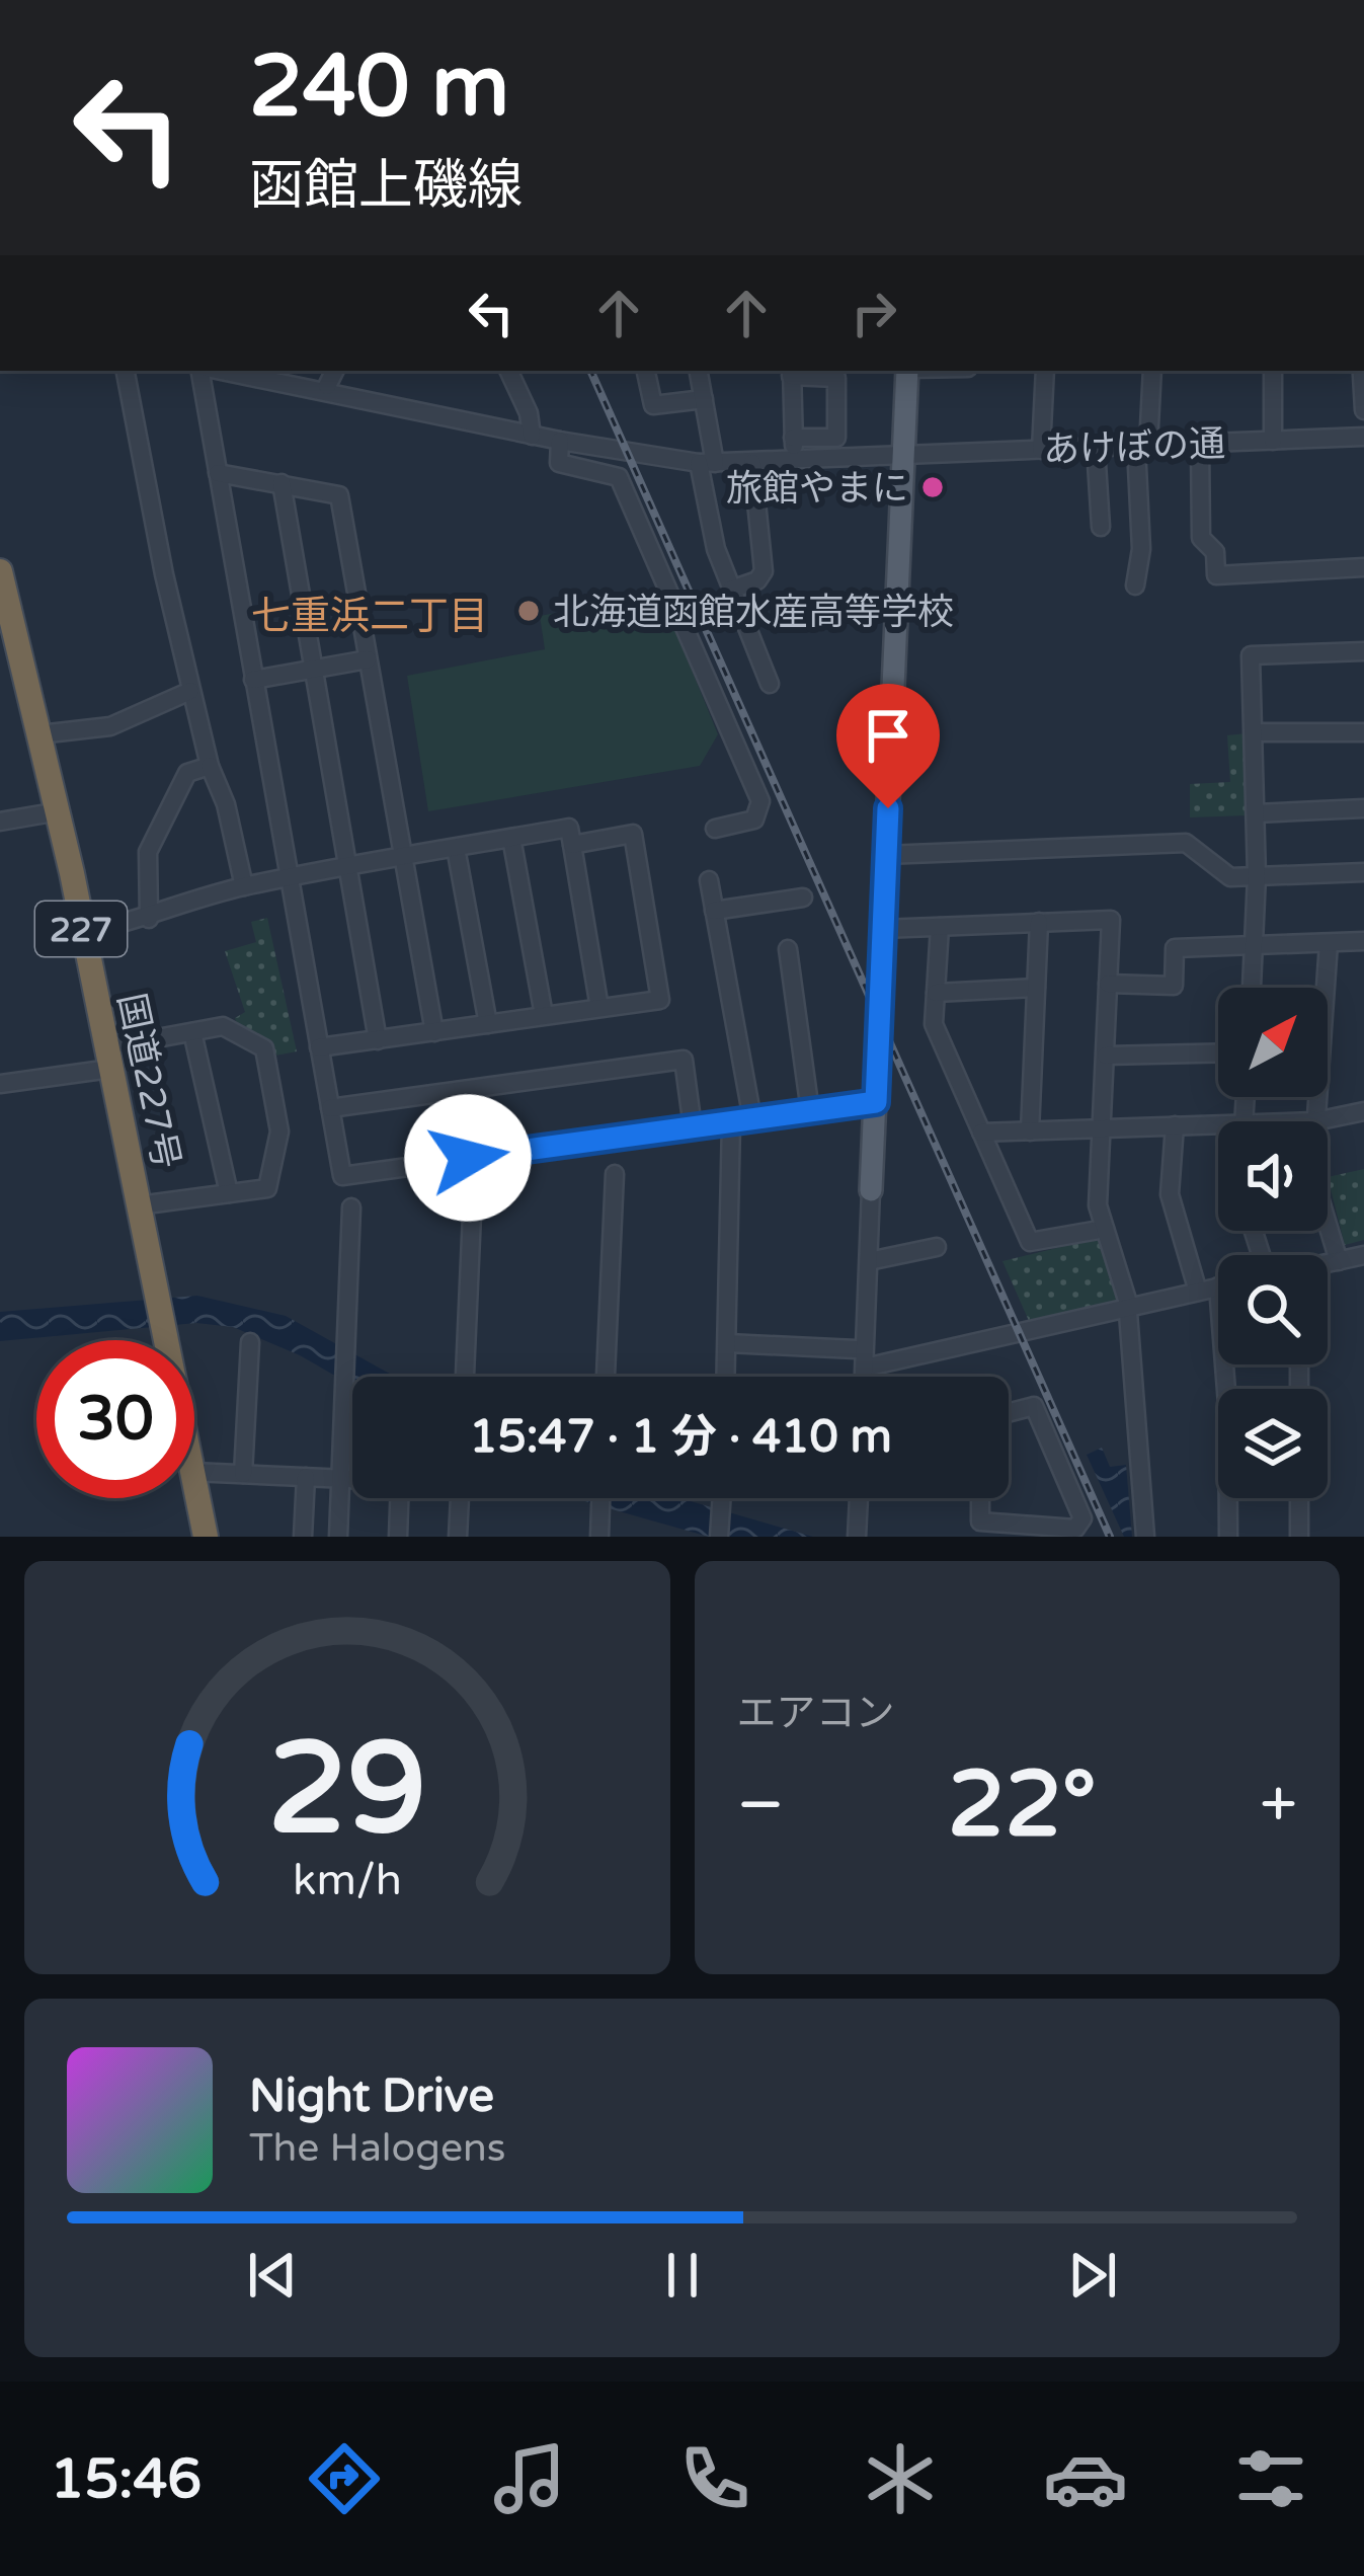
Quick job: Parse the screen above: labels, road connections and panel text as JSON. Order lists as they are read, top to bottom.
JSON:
{
  "streets": {
    "highway": ["227", "国道227号"],
    "street": ["あけぼの通"]
  },
  "districts": ["七重浜二丁目"],
  "places": ["旅館やまに", "北海道函館水産高等学校"],
  "north": "top right",
  "page": {
    "turn": ["240 m", "函館上磯線"],
    "limit": "30",
    "trip": "15:47 · 1 分 · 410 m",
    "tile": "エアコン",
    "heat": ["−", "22°", "+"],
    "song": ["Night Drive", "The Halogens"],
    "tabs": "15:46",
    "gauge": ["29", "km/h"]
  }
}
